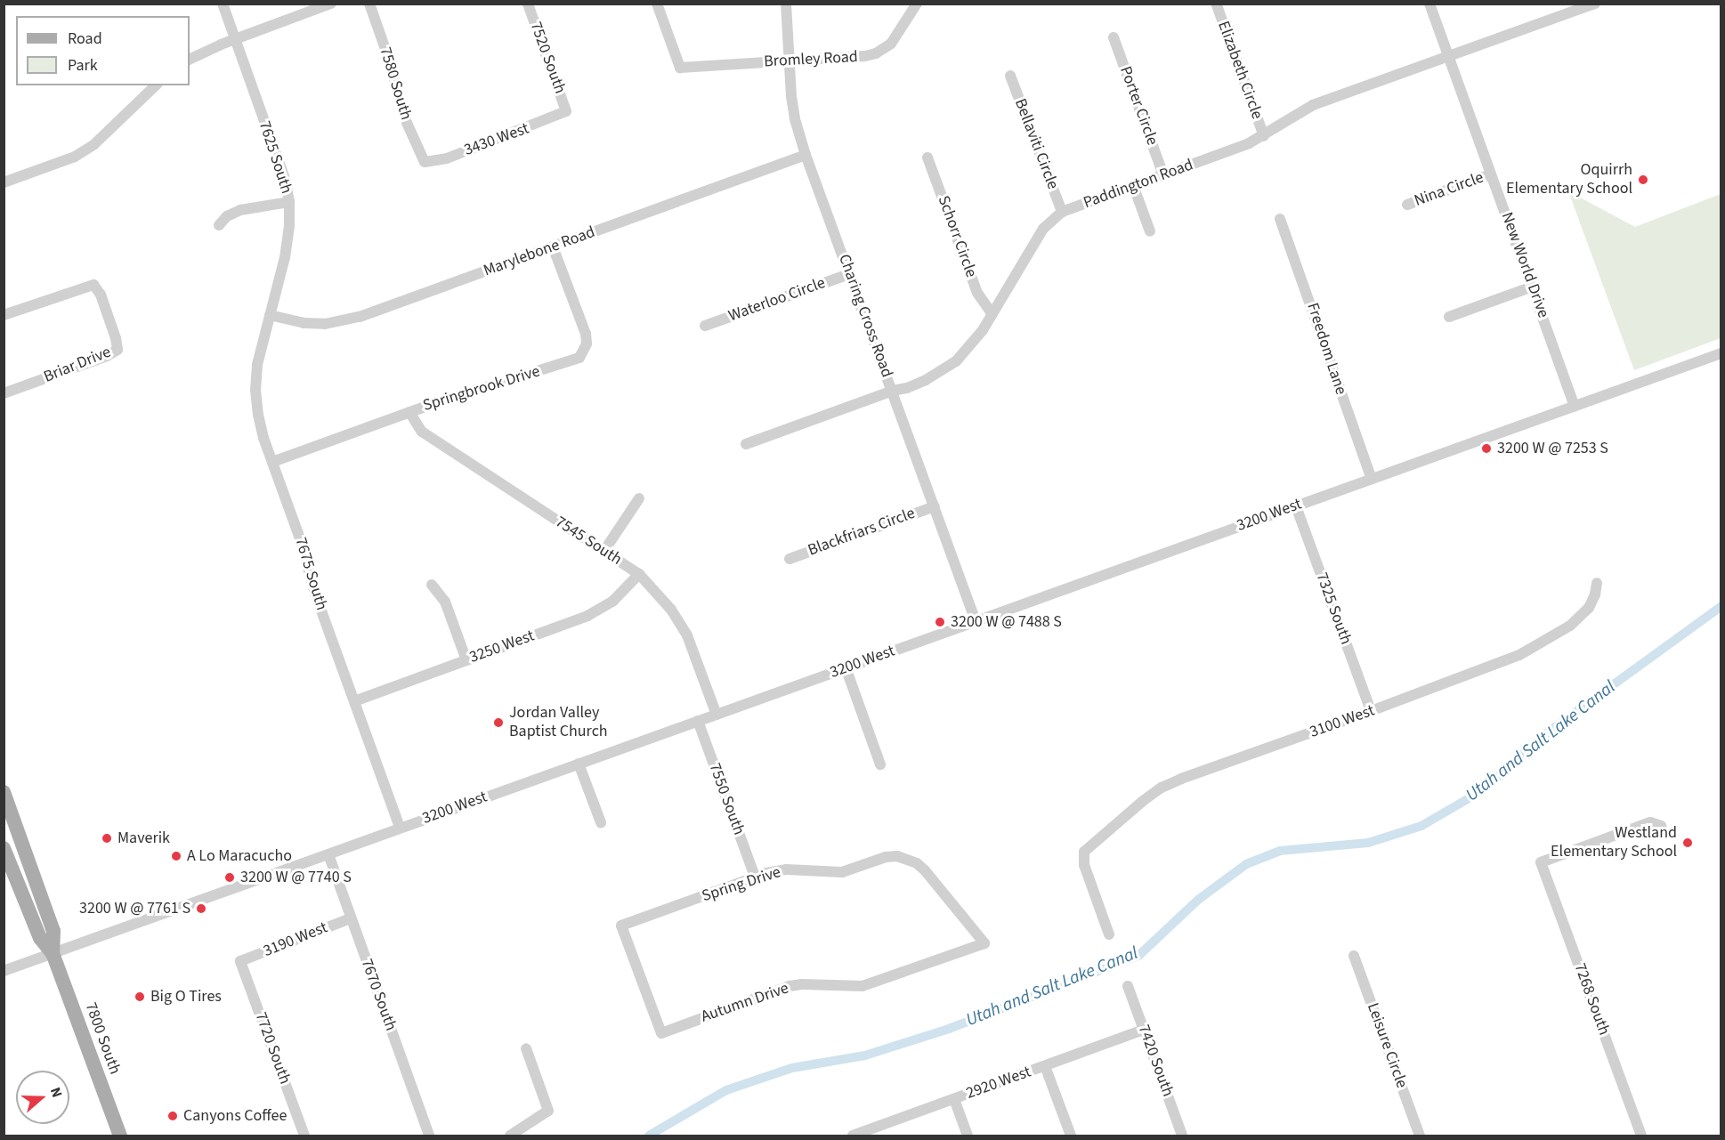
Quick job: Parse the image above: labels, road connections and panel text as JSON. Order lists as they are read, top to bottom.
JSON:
{
  "streets": {
    "main road": ["7800 South"],
    "street": [
      "7520 South",
      "Bromley Road",
      "Elizabeth Circle",
      "7580 South",
      "Porter Circle",
      "3430 West",
      "Bellaviti Circle",
      "7625 South",
      "Paddington Road",
      "Nina Circle",
      "Schorr Circle",
      "Marylebone Road",
      "New World Drive",
      "Waterloo Circle",
      "Charing Cross Road",
      "Freedom Lane",
      "Briar Drive",
      "Springbrook Drive",
      "3200 West",
      "Blackfriars Circle",
      "7545 South",
      "7675 South",
      "7325 South",
      "3250 West",
      "3100 West",
      "7550 South",
      "Spring Drive",
      "3190 West",
      "7670 South",
      "7268 South",
      "Autumn Drive",
      "Leisure Circle",
      "7720 South",
      "7420 South",
      "2920 West"
    ]
  },
  "crossings": [
    ["7520 South", "3430 West"],
    ["Bromley Road", "Charing Cross Road"],
    ["Elizabeth Circle", "Paddington Road"],
    ["7580 South", "3430 West"],
    ["Porter Circle", "Paddington Road"],
    ["Bellaviti Circle", "Paddington Road"],
    ["7625 South", "Marylebone Road"],
    ["7625 South", "7675 South"],
    ["Paddington Road", "Schorr Circle"],
    ["Paddington Road", "New World Drive"],
    ["Paddington Road", "Charing Cross Road"],
    ["Nina Circle", "New World Drive"],
    ["Marylebone Road", "Charing Cross Road"],
    ["Marylebone Road", "Springbrook Drive"],
    ["Marylebone Road", "7675 South"],
    ["New World Drive", "3200 West"],
    ["Waterloo Circle", "Charing Cross Road"],
    ["Charing Cross Road", "3200 West"],
    ["Charing Cross Road", "Blackfriars Circle"],
    ["Freedom Lane", "3200 West"],
    ["Springbrook Drive", "7545 South"],
    ["Springbrook Drive", "7675 South"],
    ["3200 West", "7545 South"],
    ["3200 West", "7675 South"],
    ["3200 West", "7325 South"],
    ["3200 West", "7550 South"],
    ["3200 West", "7670 South"],
    ["3200 West", "7800 South"],
    ["7545 South", "3250 West"],
    ["7675 South", "3250 West"],
    ["7325 South", "3100 West"],
    ["7550 South", "Spring Drive"],
    ["Spring Drive", "Autumn Drive"],
    ["3190 West", "7670 South"],
    ["3190 West", "7720 South"],
    ["7420 South", "2920 West"]
  ],
  "water": ["Utah and Salt Lake Canal"],
  "places": [
    "Oquirrh Elementary School",
    "3200 W @ 7253 S",
    "3200 W @ 7488 S",
    "Jordan Valley Baptist Church",
    "Maverik",
    "Westland Elementary School",
    "A Lo Maracucho",
    "3200 W @ 7740 S",
    "3200 W @ 7761 S",
    "Big O Tires",
    "Canyons Coffee"
  ],
  "legend": ["Road", "Park"],
  "north": "right"
}
